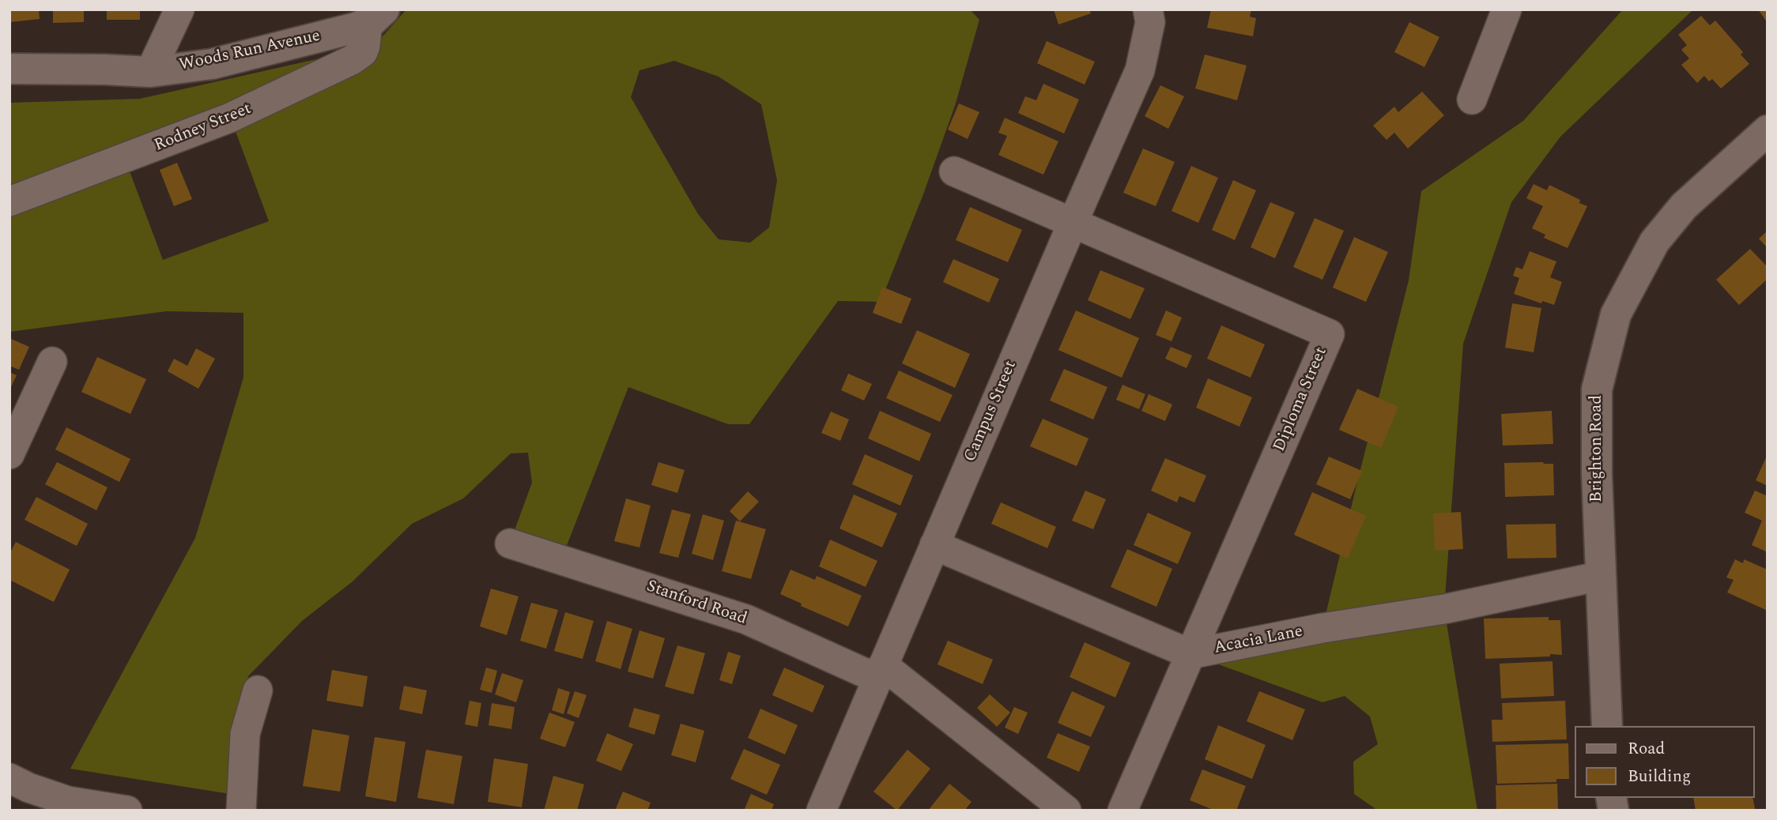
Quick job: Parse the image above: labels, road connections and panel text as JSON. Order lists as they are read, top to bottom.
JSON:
{
  "streets": {
    "street": [
      "Woods Run Avenue",
      "Rodney Street",
      "Diploma Street",
      "Campus Street",
      "Brighton Road",
      "Stanford Road",
      "Acacia Lane"
    ]
  },
  "crossings": [
    ["Woods Run Avenue", "Rodney Street"],
    ["Diploma Street", "Campus Street"],
    ["Diploma Street", "Acacia Lane"],
    ["Campus Street", "Stanford Road"],
    ["Campus Street", "Acacia Lane"],
    ["Brighton Road", "Acacia Lane"]
  ],
  "legend": ["Road", "Building"]
}
